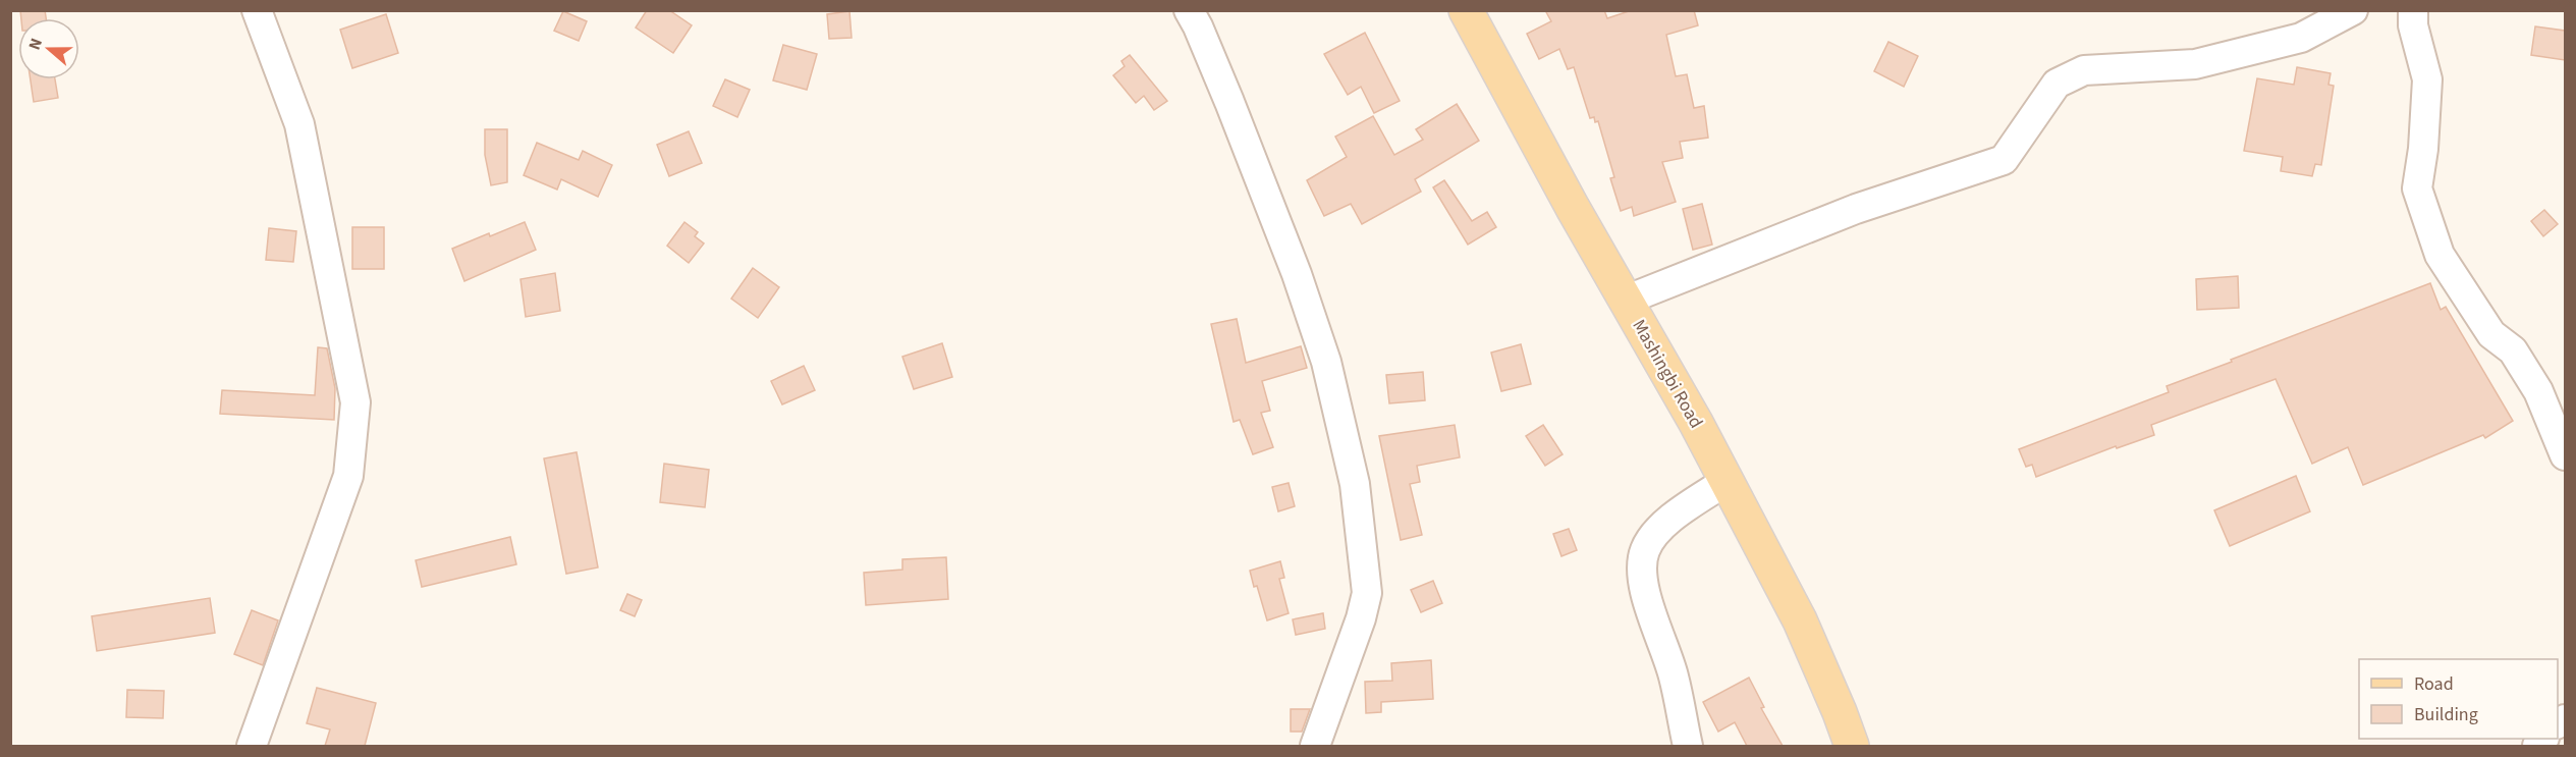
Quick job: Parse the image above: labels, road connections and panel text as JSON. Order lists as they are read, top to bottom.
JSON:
{
  "streets": {
    "main road": ["Mashingbi Road"]
  },
  "legend": ["Road", "Building"],
  "north": "left"
}
